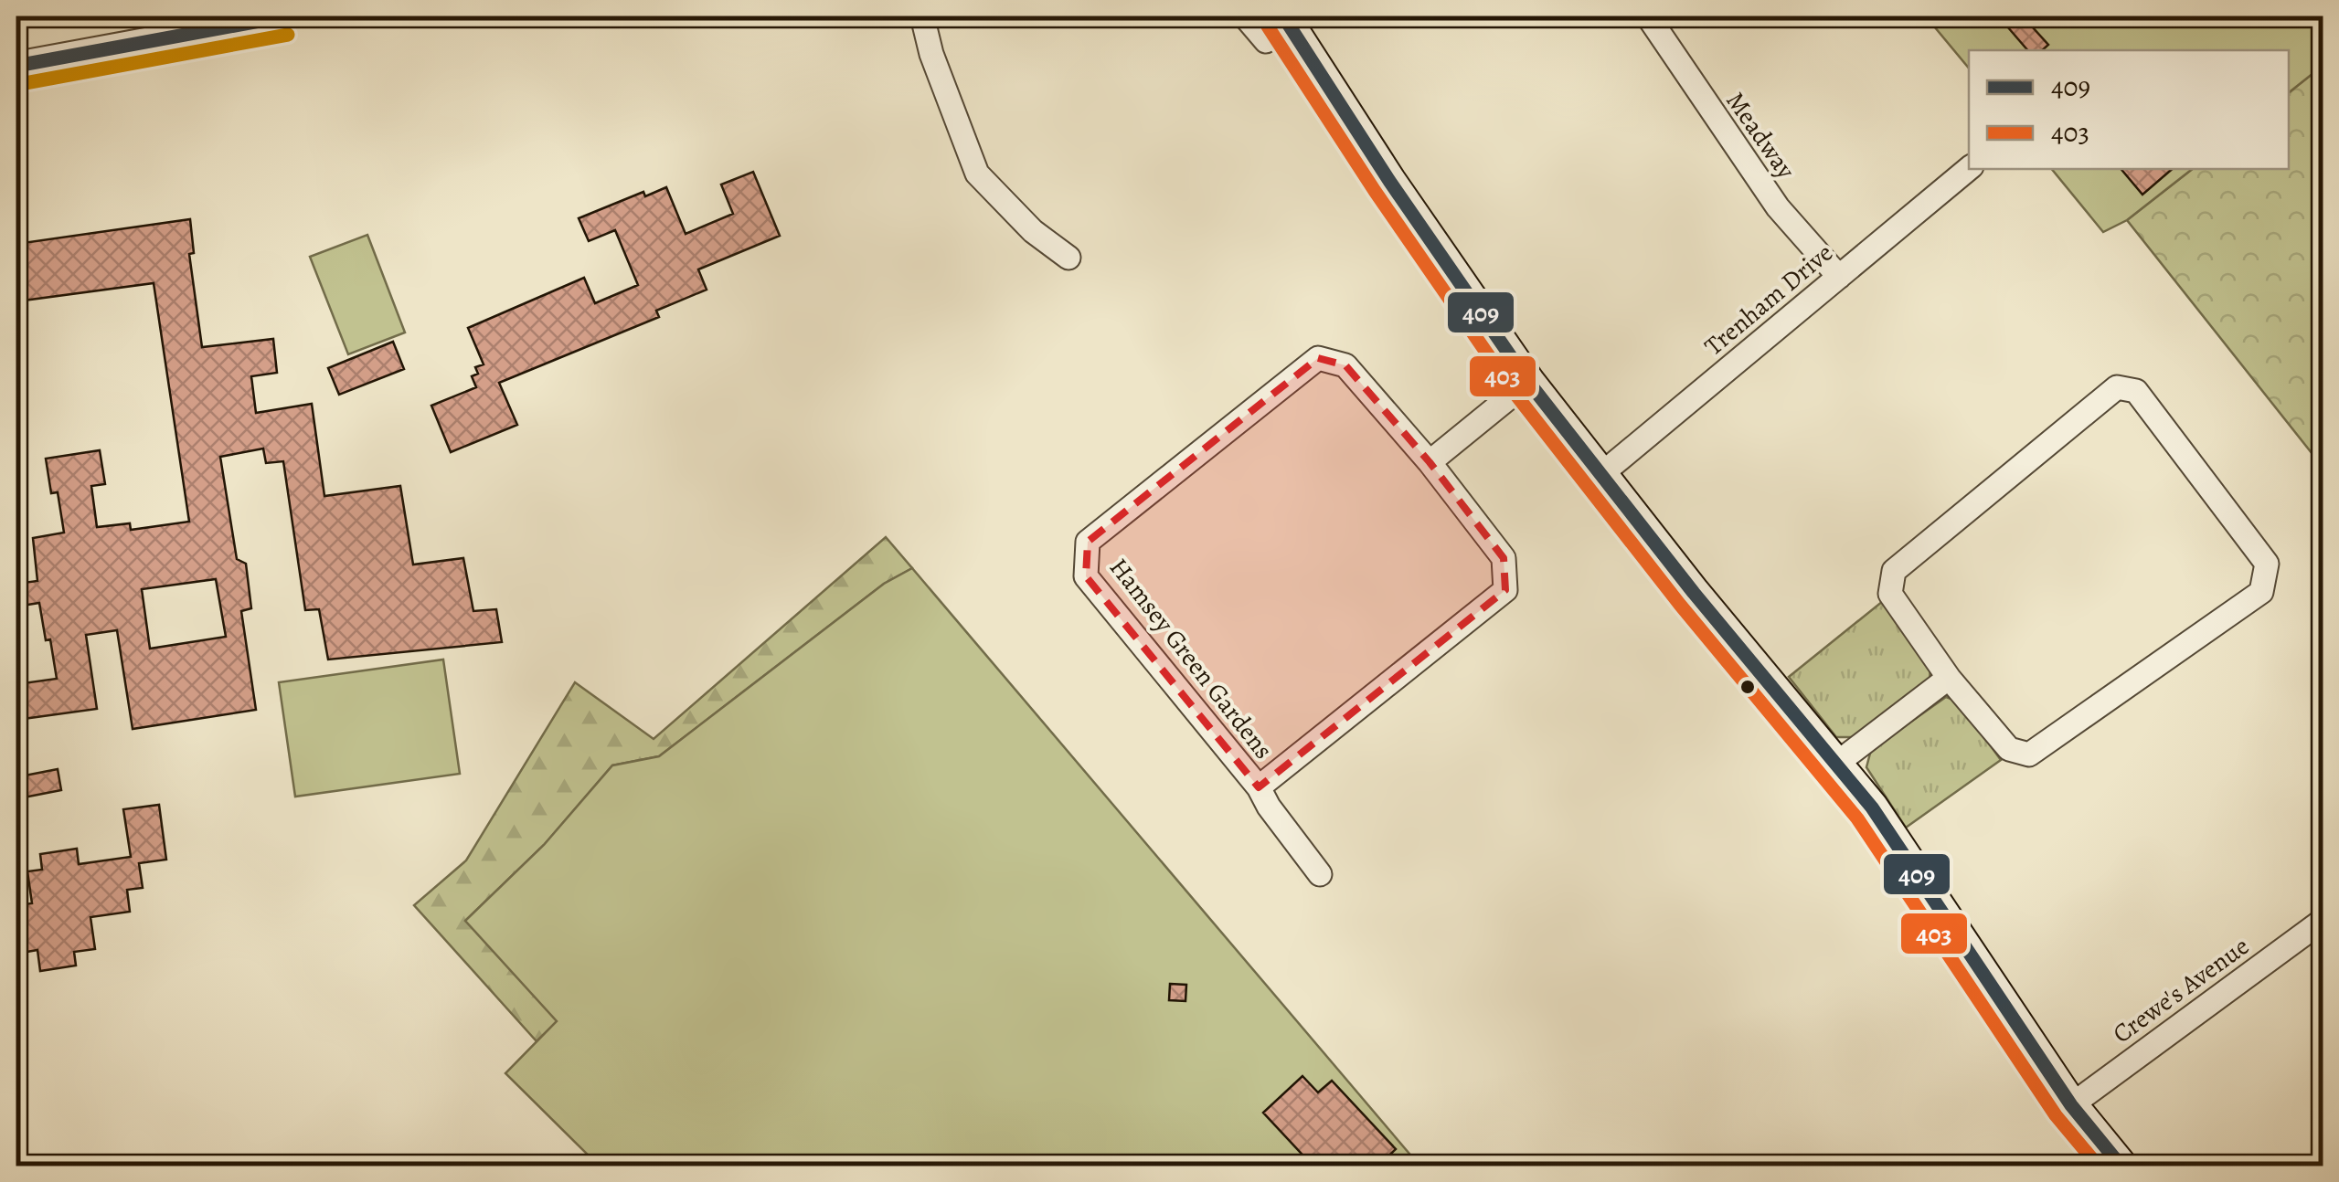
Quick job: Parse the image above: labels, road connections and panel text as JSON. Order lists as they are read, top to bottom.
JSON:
{
  "streets": {
    "street": [
      "Meadway",
      "Trenham Drive",
      "Hamsey Green Gardens",
      "Crewe's Avenue"
    ]
  },
  "crossings": [
    ["Meadway", "Trenham Drive"]
  ],
  "lines": ["transit line 409", "transit line 403"],
  "legend": ["409", "403"]
}
